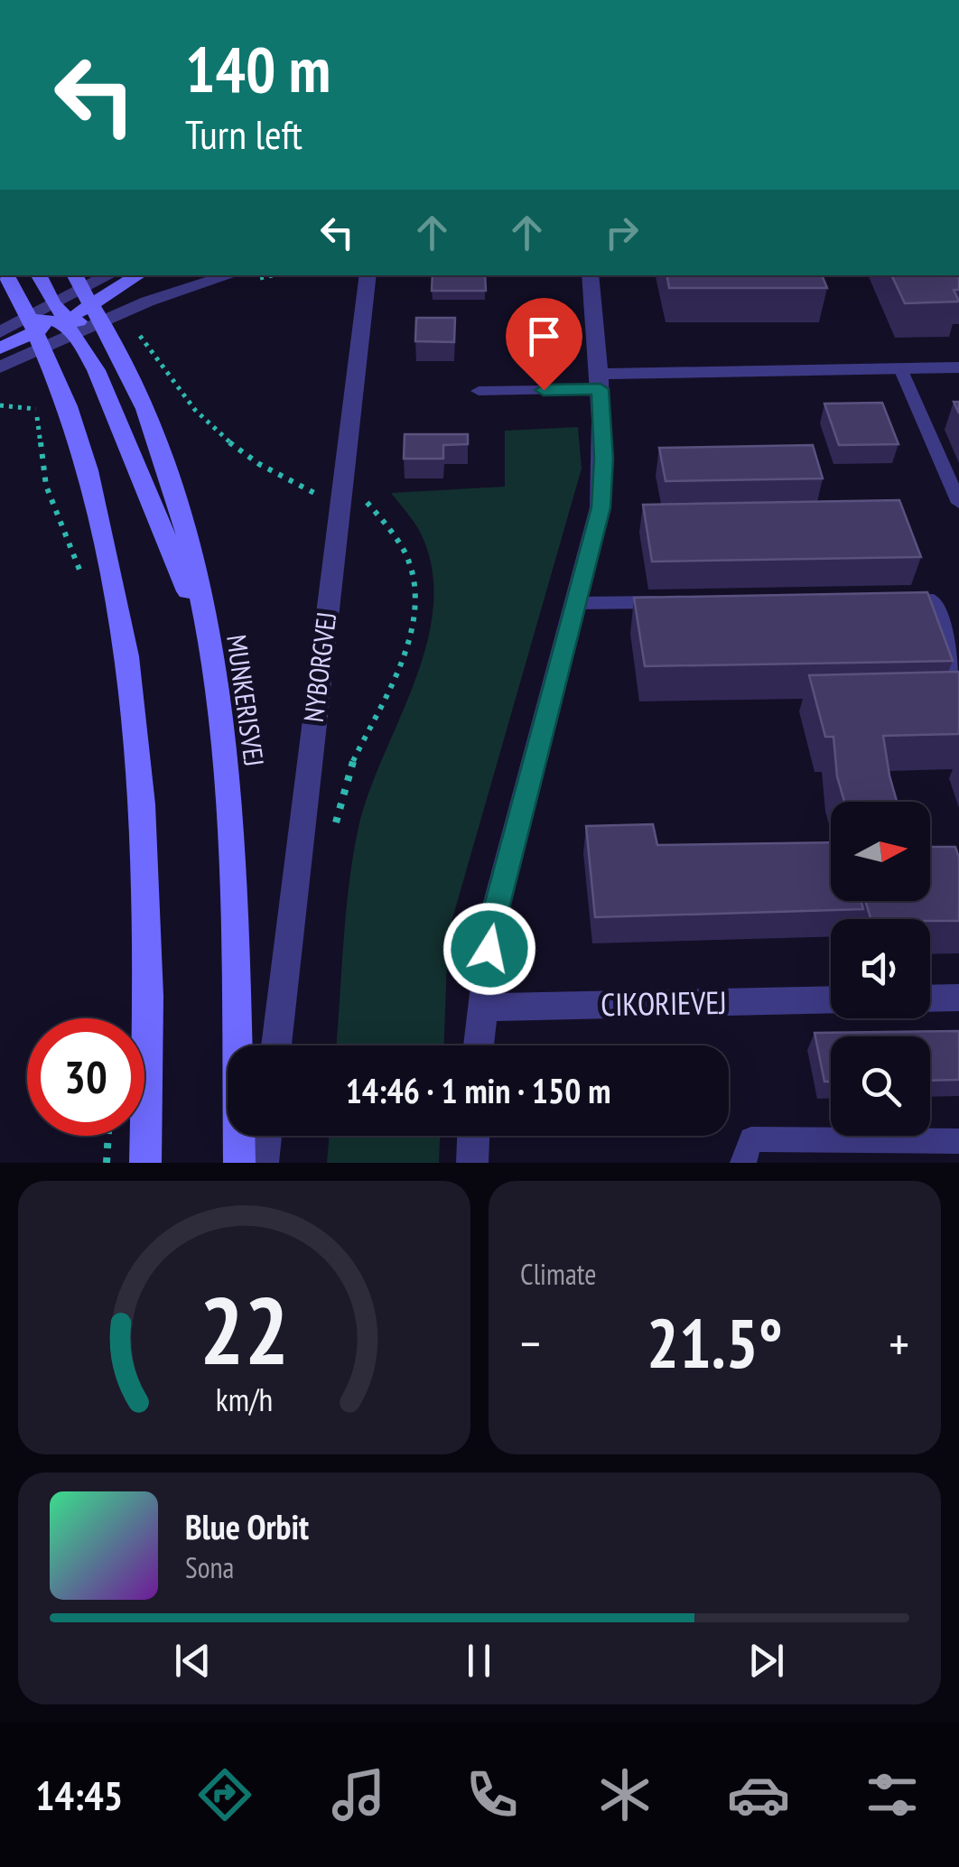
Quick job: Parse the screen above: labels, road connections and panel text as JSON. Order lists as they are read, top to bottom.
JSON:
{
  "streets": {
    "main road": ["MUNKERISVEJ"],
    "street": ["NYBORGVEJ", "CIKORIEVEJ"]
  },
  "north": "right",
  "page": {
    "turn": ["140 m", "Turn left"],
    "limit": "30",
    "trip": "14:46 · 1 min · 150 m",
    "tile": "Climate",
    "heat": ["−", "21.5°", "+"],
    "song": ["Blue Orbit", "Sona"],
    "tabs": "14:45",
    "gauge": ["22", "km/h"]
  }
}
